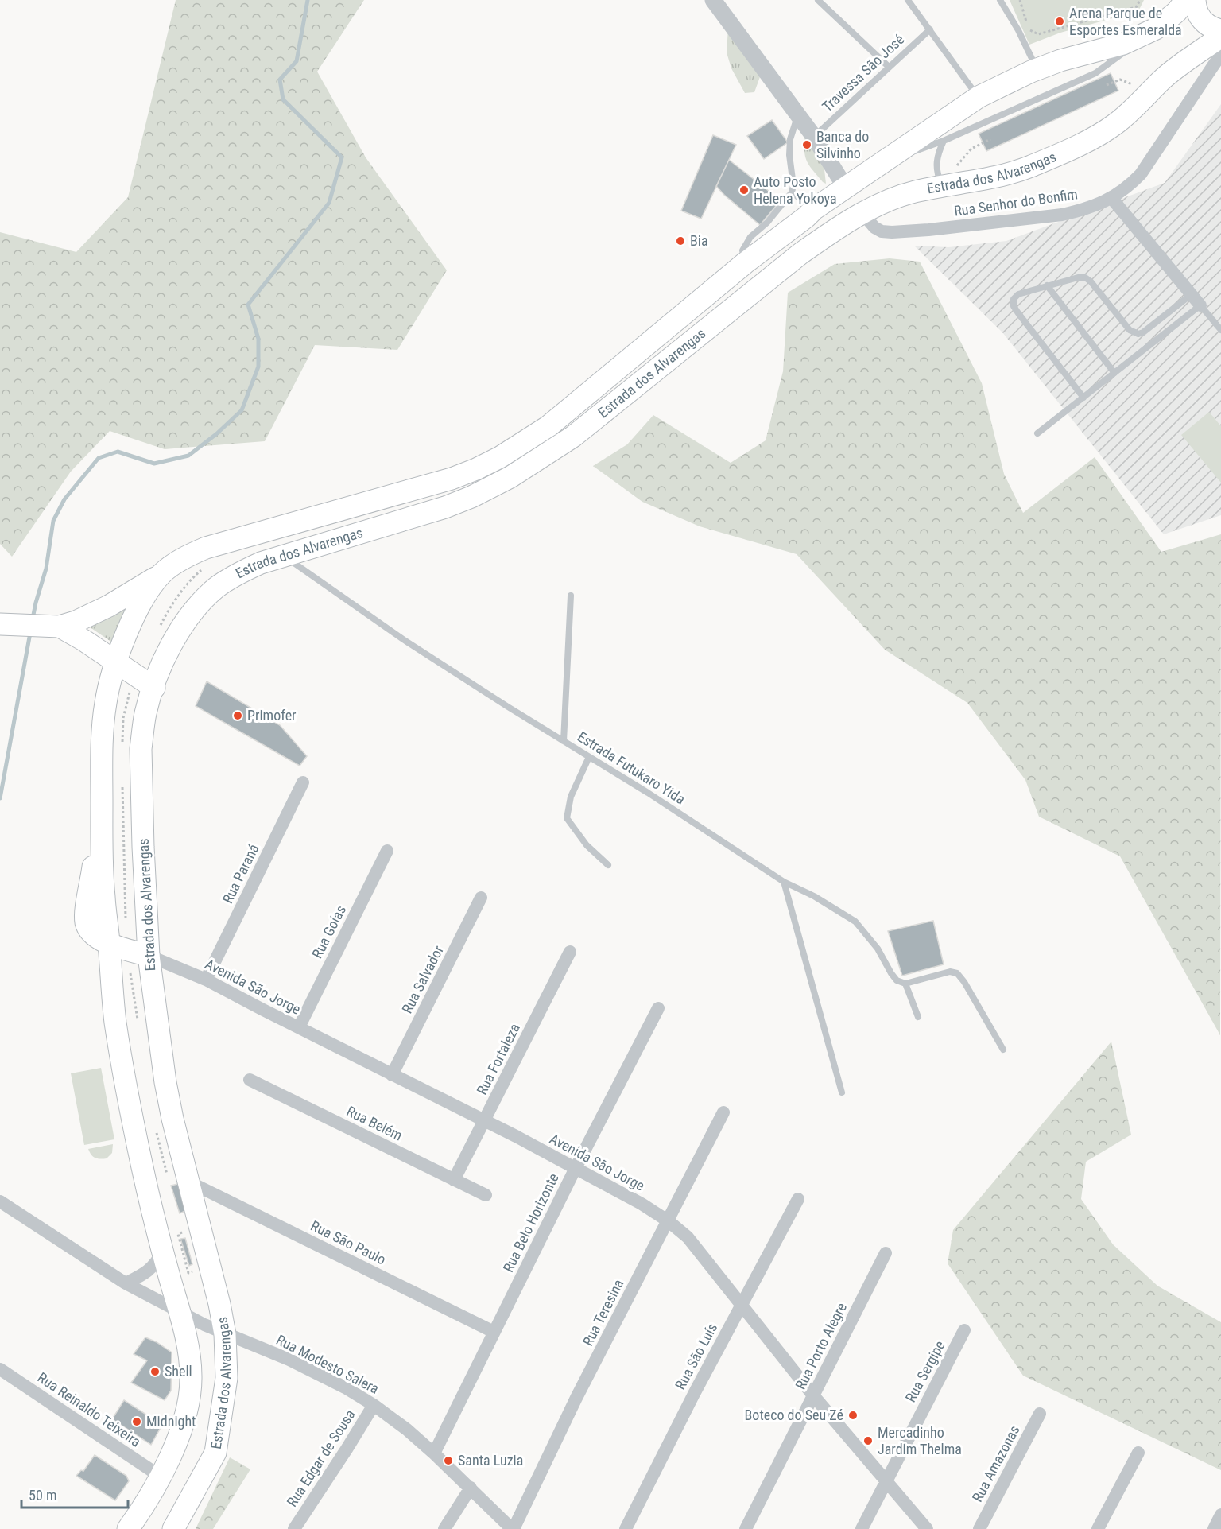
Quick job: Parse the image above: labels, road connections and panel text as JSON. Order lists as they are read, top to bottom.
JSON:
{
  "streets": {
    "main road": ["Estrada dos Alvarengas"],
    "street": [
      "Rua Senhor do Bonfim",
      "Rua Paraná",
      "Rua Goías",
      "Rua Salvador",
      "Avenida São Jorge",
      "Rua Fortaleza",
      "Rua Belém",
      "Rua Belo Horizonte",
      "Rua São Paulo",
      "Rua Teresina",
      "Rua Porto Alegre",
      "Rua São Luís",
      "Rua Modesto Salera",
      "Rua Sergipe",
      "Rua Reinaldo Teixeira",
      "Rua Edgar de Sousa",
      "Rua Amazonas"
    ],
    "lane": ["Travessa São José", "Estrada Futukaro Yida"]
  },
  "crossings": [
    ["Estrada dos Alvarengas", "Rua Senhor do Bonfim"],
    ["Estrada dos Alvarengas", "Estrada Futukaro Yida"],
    ["Estrada dos Alvarengas", "Avenida São Jorge"],
    ["Estrada dos Alvarengas", "Rua São Paulo"],
    ["Estrada dos Alvarengas", "Rua Modesto Salera"],
    ["Estrada dos Alvarengas", "Rua Reinaldo Teixeira"],
    ["Rua Paraná", "Avenida São Jorge"],
    ["Rua Goías", "Avenida São Jorge"],
    ["Rua Salvador", "Avenida São Jorge"],
    ["Avenida São Jorge", "Rua Fortaleza"],
    ["Avenida São Jorge", "Rua Belo Horizonte"],
    ["Avenida São Jorge", "Rua Teresina"],
    ["Avenida São Jorge", "Rua Porto Alegre"],
    ["Avenida São Jorge", "Rua São Luís"],
    ["Avenida São Jorge", "Rua Sergipe"],
    ["Rua Fortaleza", "Rua Belém"],
    ["Rua Belo Horizonte", "Rua São Paulo"],
    ["Rua Belo Horizonte", "Rua Modesto Salera"],
    ["Rua Teresina", "Rua Modesto Salera"],
    ["Rua Modesto Salera", "Rua Edgar de Sousa"]
  ],
  "places": [
    "Arena Parque de Esportes Esmeralda",
    "Banca do Silvinho",
    "Auto Posto Helena Yokoya",
    "Bia",
    "Primofer",
    "Shell",
    "Boteco do Seu Zé",
    "Midnight",
    "Mercadinho Jardim Thelma",
    "Santa Luzia"
  ],
  "scale_bar": "50 m"
}
